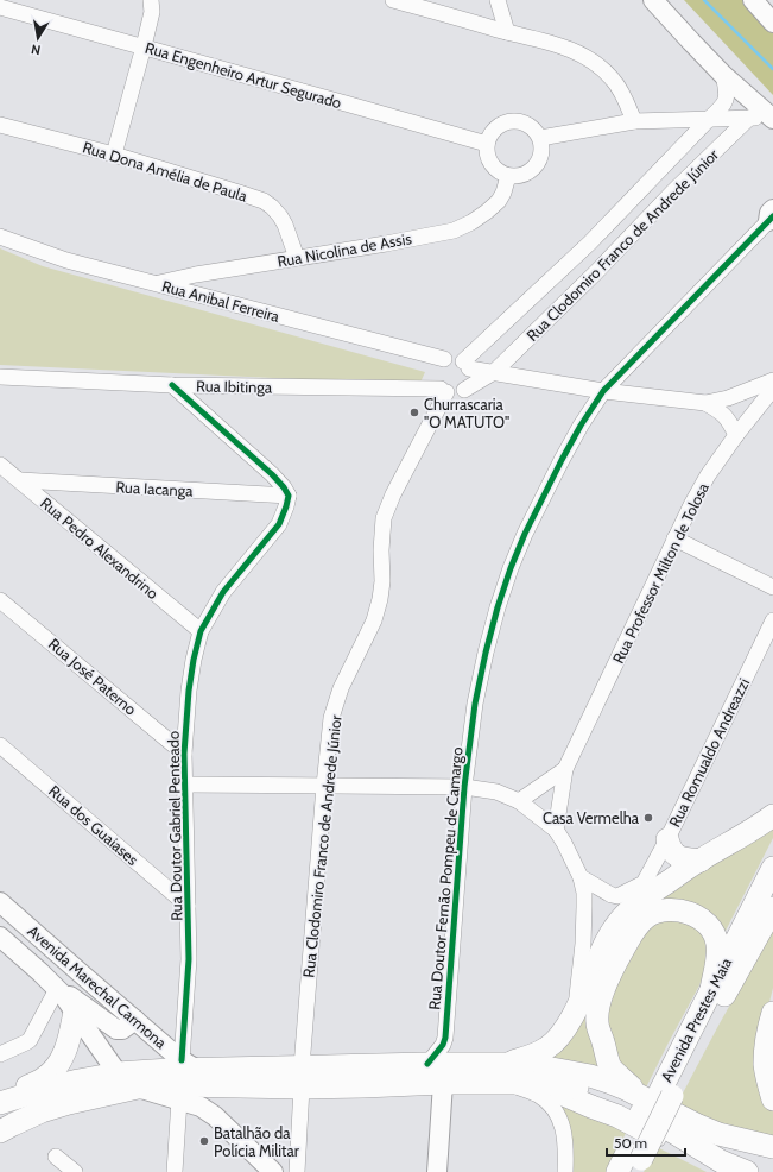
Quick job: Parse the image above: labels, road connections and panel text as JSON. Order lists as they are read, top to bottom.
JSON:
{
  "streets": {
    "highway": ["Avenida Prestes Maia"],
    "main road": ["Avenida Marechal Carmona"],
    "street": [
      "Rua Engenheiro Artur Segurado",
      "Rua Dona Amélia de Paula",
      "Rua Clodomiro Franco de Andrede Júnior",
      "Rua Nicolina de Assis",
      "Rua Anibal Ferreira",
      "Rua Ibitinga",
      "Rua Iacanga",
      "Rua Pedro Alexandrino",
      "Rua Professor Milton de Tolosa",
      "Rua José Paterno",
      "Rua Romualdo Andreazzi",
      "Rua dos Guaiases",
      "Rua Doutor Gabriel Penteado",
      "Rua Doutor Fernão Pompeu de Camargo"
    ]
  },
  "crossings": [
    ["Rua Engenheiro Artur Segurado", "Rua Nicolina de Assis"],
    ["Rua Dona Amélia de Paula", "Rua Nicolina de Assis"],
    ["Rua Clodomiro Franco de Andrede Júnior", "Rua Anibal Ferreira"],
    ["Rua Clodomiro Franco de Andrede Júnior", "Rua Ibitinga"],
    ["Rua Nicolina de Assis", "Rua Anibal Ferreira"],
    ["Rua Anibal Ferreira", "Rua Ibitinga"],
    ["Rua Anibal Ferreira", "Rua Doutor Fernão Pompeu de Camargo"],
    ["Rua Iacanga", "Rua Pedro Alexandrino"],
    ["Rua Iacanga", "Rua Doutor Gabriel Penteado"],
    ["Rua Pedro Alexandrino", "Rua Doutor Gabriel Penteado"],
    ["Rua José Paterno", "Rua Doutor Gabriel Penteado"],
    ["Rua dos Guaiases", "Rua Doutor Gabriel Penteado"],
    ["Rua Doutor Gabriel Penteado", "Avenida Marechal Carmona"]
  ],
  "places": ["Churrascaria \"O MATUTO\"", "Casa Vermelha", "Batalhão da Polícia Militar"],
  "scale_bar": "50 m",
  "north": "bottom"
}
